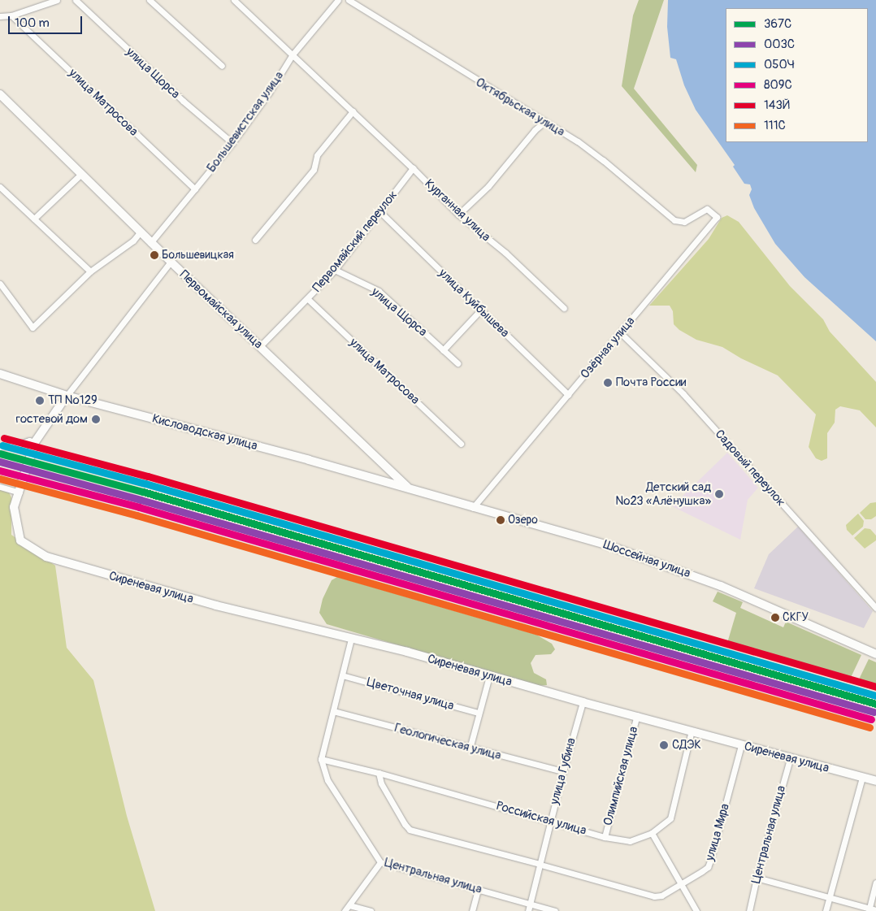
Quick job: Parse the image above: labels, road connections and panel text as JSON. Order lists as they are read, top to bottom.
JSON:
{
  "streets": {
    "street": [
      "улица Щорса",
      "улица Матросова",
      "Октябрьская улица",
      "Большевистская улица",
      "Курганная улица",
      "Первомайский переулок",
      "улица Куйбышева",
      "Первомайская улица",
      "Озёрная улица",
      "Кисловодская улица",
      "Садовый переулок",
      "Шоссейная улица",
      "Сиреневая улица",
      "Цветочная улица",
      "Геологическая улица",
      "улица Губина",
      "Олимпийская улица",
      "Российская улица",
      "улица Мира",
      "Центральная улица"
    ]
  },
  "crossings": [
    ["улица Щорса", "Большевистская улица"],
    ["улица Щорса", "Первомайский переулок"],
    ["улица Матросова", "Большевистская улица"],
    ["улица Матросова", "Первомайский переулок"],
    ["Октябрьская улица", "Озёрная улица"],
    ["Большевистская улица", "Курганная улица"],
    ["Большевистская улица", "Первомайская улица"],
    ["Курганная улица", "Первомайский переулок"],
    ["Первомайский переулок", "улица Куйбышева"],
    ["Первомайский переулок", "Первомайская улица"],
    ["улица Куйбышева", "Озёрная улица"],
    ["Первомайская улица", "Кисловодская улица"],
    ["Первомайская улица", "Шоссейная улица"],
    ["Озёрная улица", "Садовый переулок"],
    ["Озёрная улица", "Шоссейная улица"],
    ["Кисловодская улица", "Шоссейная улица"],
    ["Сиреневая улица", "улица Губина"],
    ["Сиреневая улица", "Олимпийская улица"],
    ["Сиреневая улица", "Российская улица"],
    ["Сиреневая улица", "улица Мира"],
    ["Сиреневая улица", "Центральная улица"],
    ["Геологическая улица", "улица Губина"],
    ["улица Губина", "Российская улица"],
    ["улица Губина", "улица Мира"],
    ["улица Губина", "Центральная улица"],
    ["Олимпийская улица", "Российская улица"],
    ["Российская улица", "улица Мира"],
    ["Российская улица", "Центральная улица"]
  ],
  "places": [
    "Большевицкая",
    "Почта России",
    "ТП №129",
    "гостевой дом",
    "Детский сад №23 «Алёнушка»",
    "Озеро",
    "СКГУ",
    "СДЭК"
  ],
  "lines": [
    "transit line 143Й",
    "transit line 050Ч",
    "transit line 367С",
    "transit line 003С",
    "transit line 809С",
    "transit line 111С"
  ],
  "legend": [
    "367С",
    "003С",
    "050Ч",
    "809С",
    "143Й",
    "111С"
  ],
  "scale_bar": "100 m"
}
